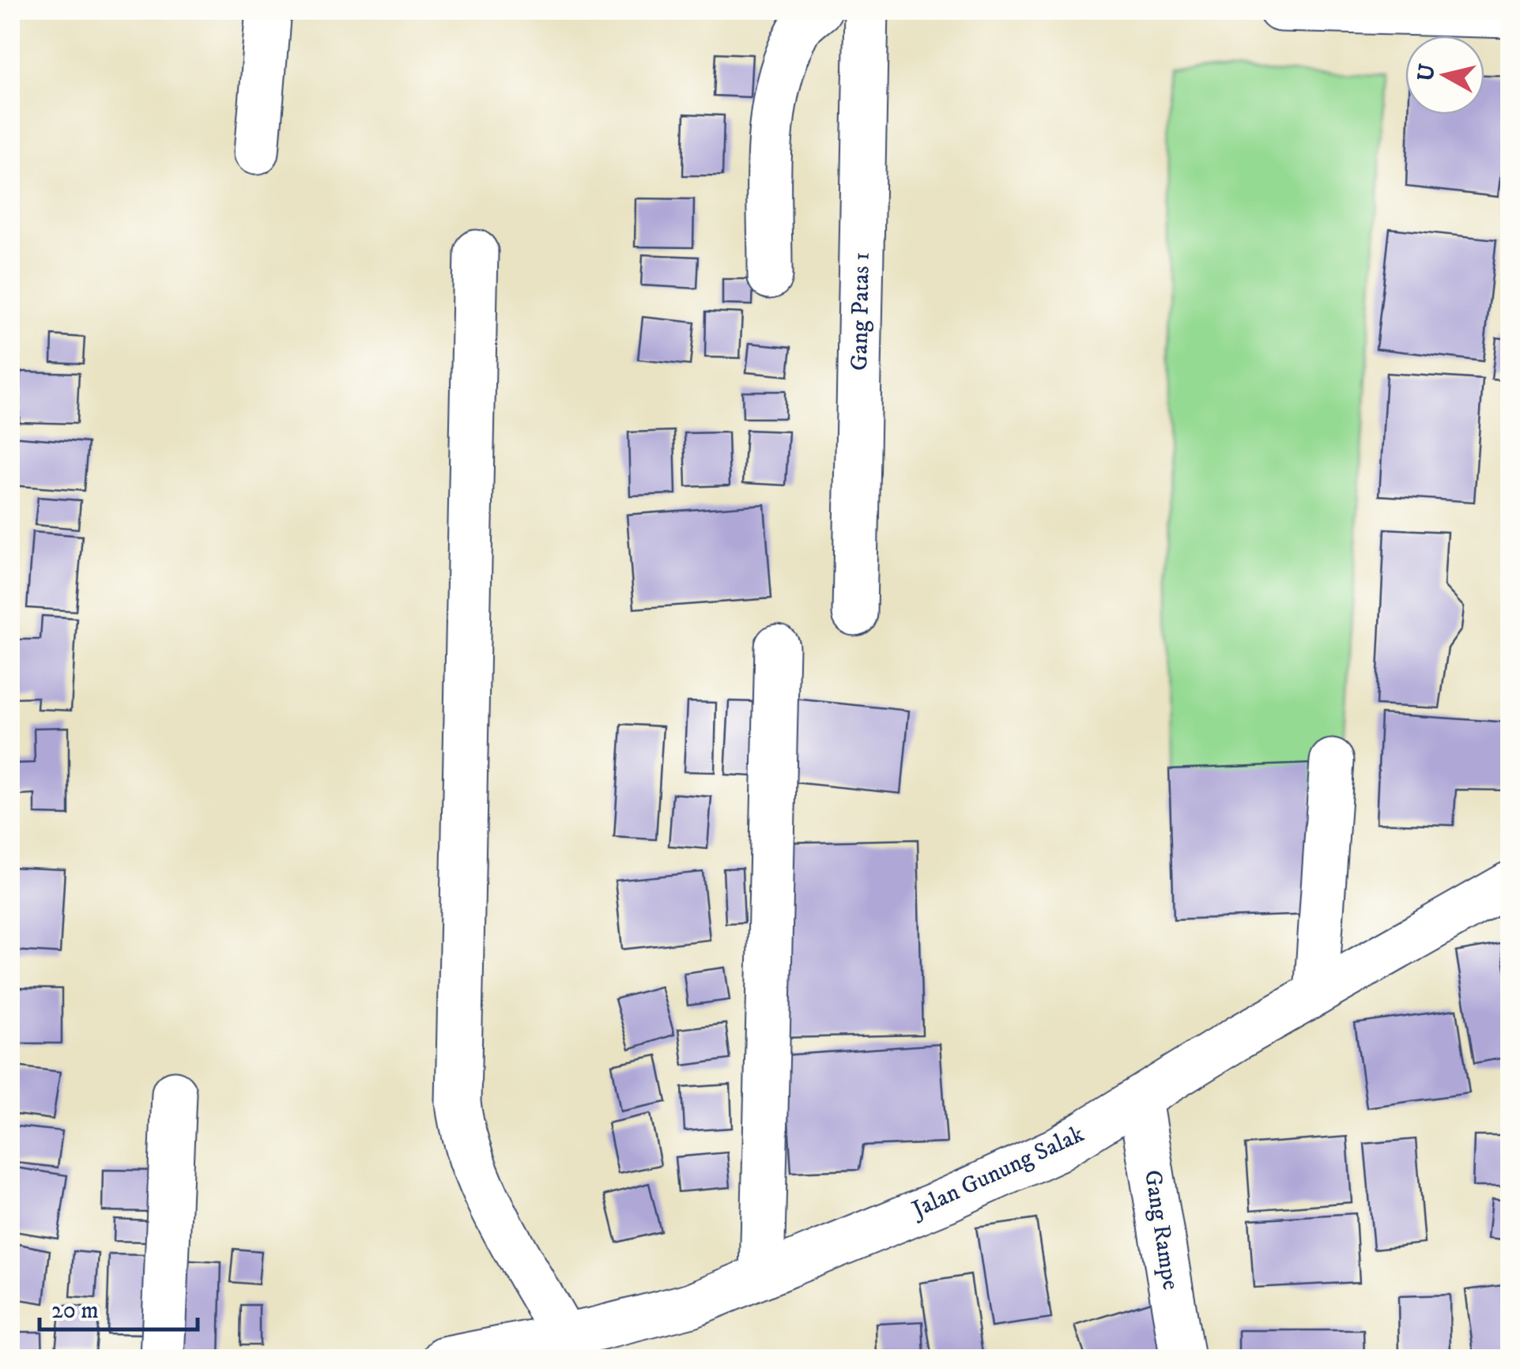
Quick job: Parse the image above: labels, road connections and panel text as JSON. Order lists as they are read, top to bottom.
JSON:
{
  "streets": {
    "street": ["Gang Patas 1", "Jalan Gunung Salak", "Gang Rampe"]
  },
  "crossings": [
    ["Jalan Gunung Salak", "Gang Rampe"]
  ],
  "scale_bar": "20 m",
  "north": "left"
}
